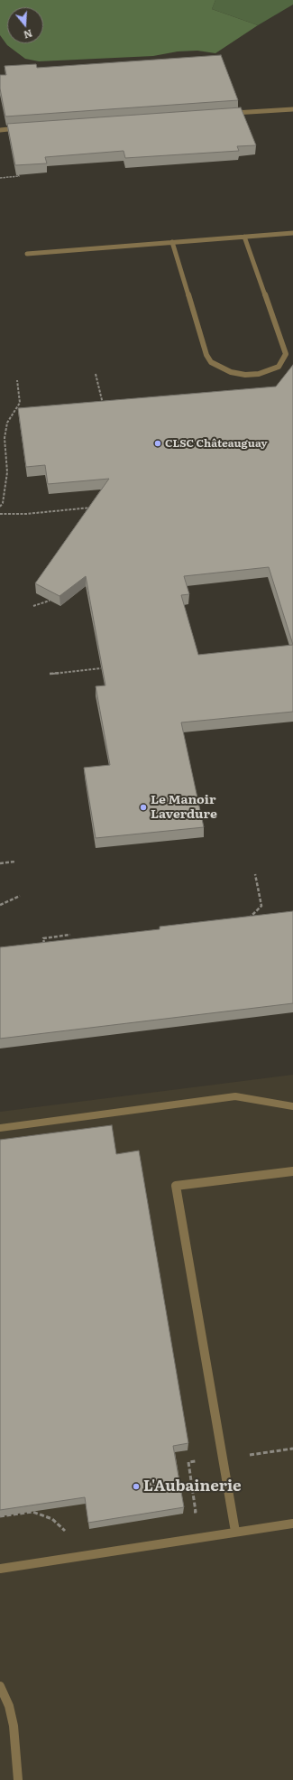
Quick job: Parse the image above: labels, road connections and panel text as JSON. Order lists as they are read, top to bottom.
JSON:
{
  "places": ["CLSC Châteauguay", "Le Manoir Laverdure", "L'Aubainerie"],
  "north": "bottom"
}
